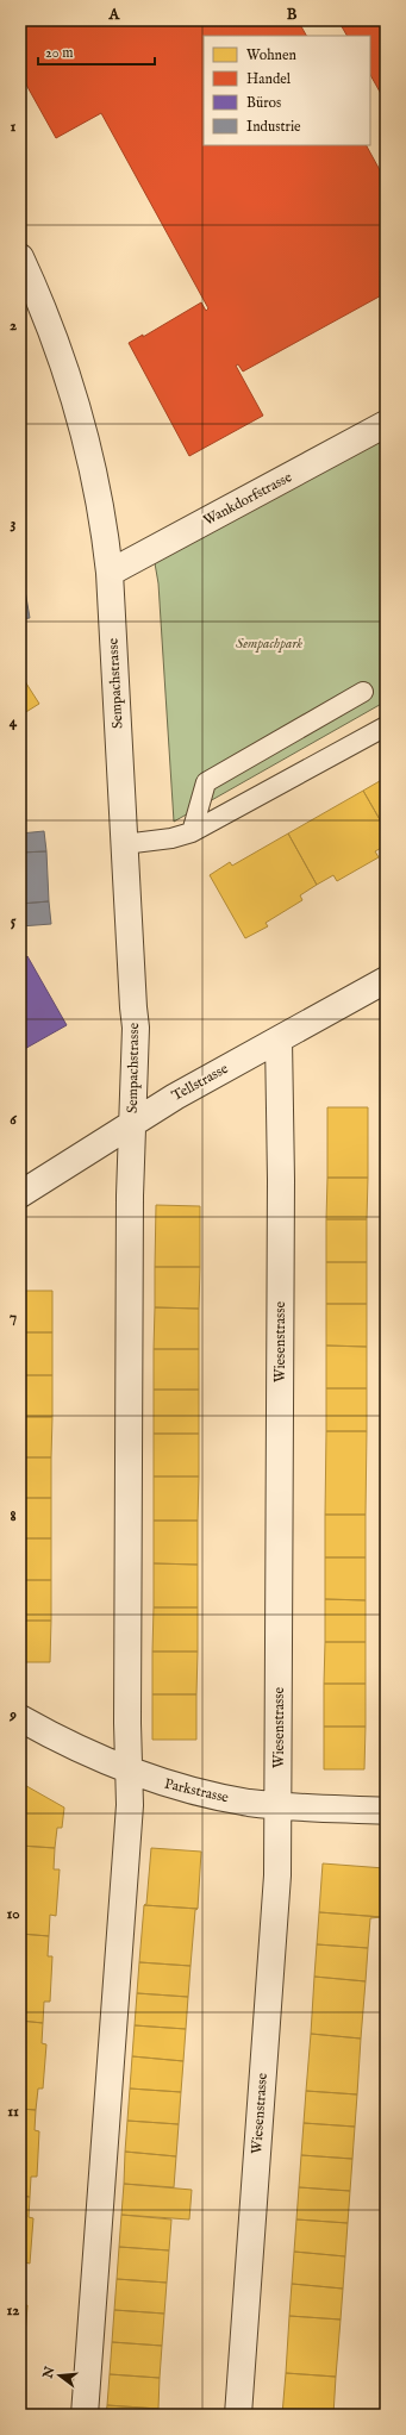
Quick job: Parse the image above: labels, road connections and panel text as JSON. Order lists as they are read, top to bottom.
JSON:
{
  "streets": {
    "street": [
      "Wankdorfstrasse",
      "Sempachstrasse",
      "Tellstrasse",
      "Wiesenstrasse",
      "Parkstrasse"
    ]
  },
  "crossings": [
    ["Wankdorfstrasse", "Sempachstrasse"],
    ["Sempachstrasse", "Tellstrasse"],
    ["Tellstrasse", "Wiesenstrasse"],
    ["Wiesenstrasse", "Parkstrasse"]
  ],
  "parks": ["Sempachpark"],
  "legend": [
    "Wohnen",
    "Handel",
    "Büros",
    "Industrie"
  ],
  "scale_bar": "20 m",
  "north": "left",
  "grid": {
    "columns": ["A", "B"],
    "rows": [
      "1",
      "2",
      "3",
      "4",
      "5",
      "6",
      "7",
      "8",
      "9",
      "10",
      "11",
      "12"
    ]
  }
}
